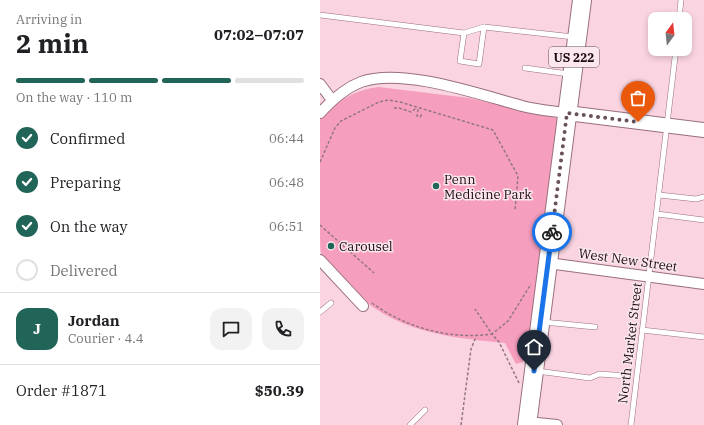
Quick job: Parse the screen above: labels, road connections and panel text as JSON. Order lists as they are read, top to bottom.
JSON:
{
  "streets": {
    "highway": ["US 222"],
    "street": ["West New Street"],
    "lane": ["North Market Street"]
  },
  "crossings": [
    ["US 222", "West New Street"],
    ["West New Street", "North Market Street"]
  ],
  "places": ["Penn Medicine Park", "Carousel"],
  "north": "top",
  "page": {
    "heading": ["2 min", "Arriving in", "07:02–07:07"],
    "panel": [
      "Jordan",
      "Courier · 4.4",
      "Order #1871",
      "$50.39"
    ],
    "bar": "On the way · 110 m",
    "list": [
      ["Confirmed", "06:44"],
      ["Preparing", "06:48"],
      ["On the way", "06:51"],
      "Delivered"
    ],
    "round": "J"
  }
}
